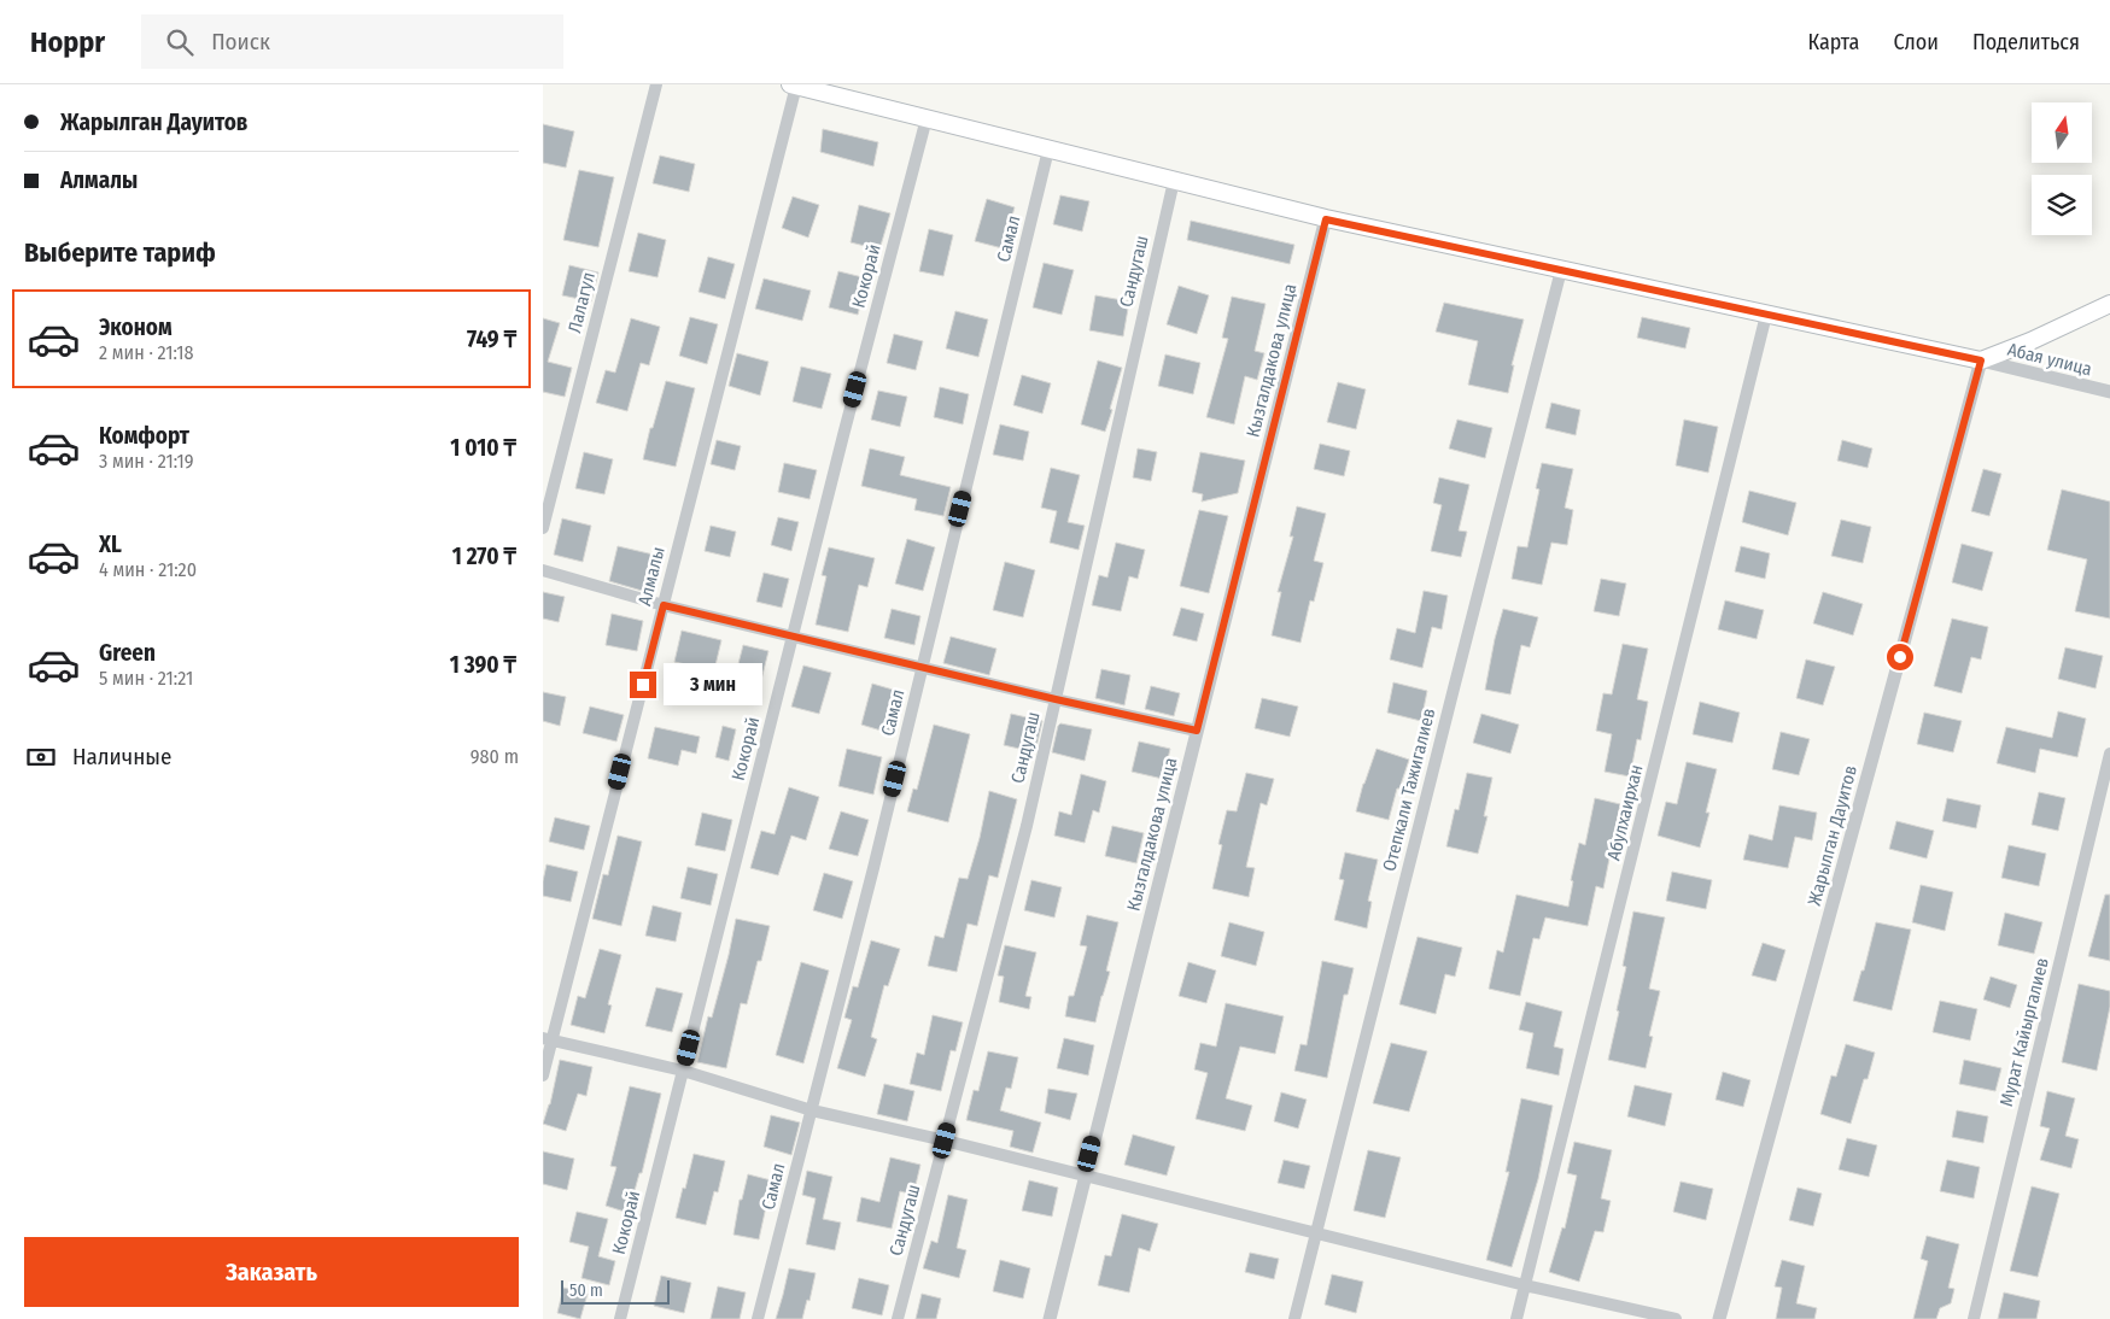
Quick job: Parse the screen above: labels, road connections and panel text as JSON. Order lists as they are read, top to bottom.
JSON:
{
  "streets": {
    "street": [
      "Самал",
      "Сандугаш",
      "Кокорай",
      "Лалагул",
      "Абая улица",
      "Кызгалдакова улица",
      "Алмалы",
      "Отепкали Тажигалиев",
      "Абулхаирхан",
      "Жарылган Дауитов",
      "Мурат Кайыргалиев"
    ]
  },
  "crossings": [
    ["Абая улица", "Жарылган Дауитов"]
  ],
  "scale_bar": "50 m",
  "north": "top",
  "page": {
    "header": "Hoppr",
    "search": "Поиск",
    "nav": ["Карта", "Слои", "Поделиться"],
    "banner": ["Жарылган Дауитов", "Алмалы"],
    "heading": "Выберите тариф",
    "list": [
      {
        "name": "Эконом",
        "note": "2 мин · 21:18",
        "value": "749 ₸"
      },
      {
        "name": "Комфорт",
        "note": "3 мин · 21:19",
        "value": "1 010 ₸"
      },
      {
        "name": "XL",
        "note": "4 мин · 21:20",
        "value": "1 270 ₸"
      },
      {
        "name": "Green",
        "note": "5 мин · 21:21",
        "value": "1 390 ₸"
      }
    ],
    "bubble": "3 мин",
    "pay": ["Наличные", "980 m"],
    "buttons": "Заказать",
    "scale": "50 m"
  }
}
